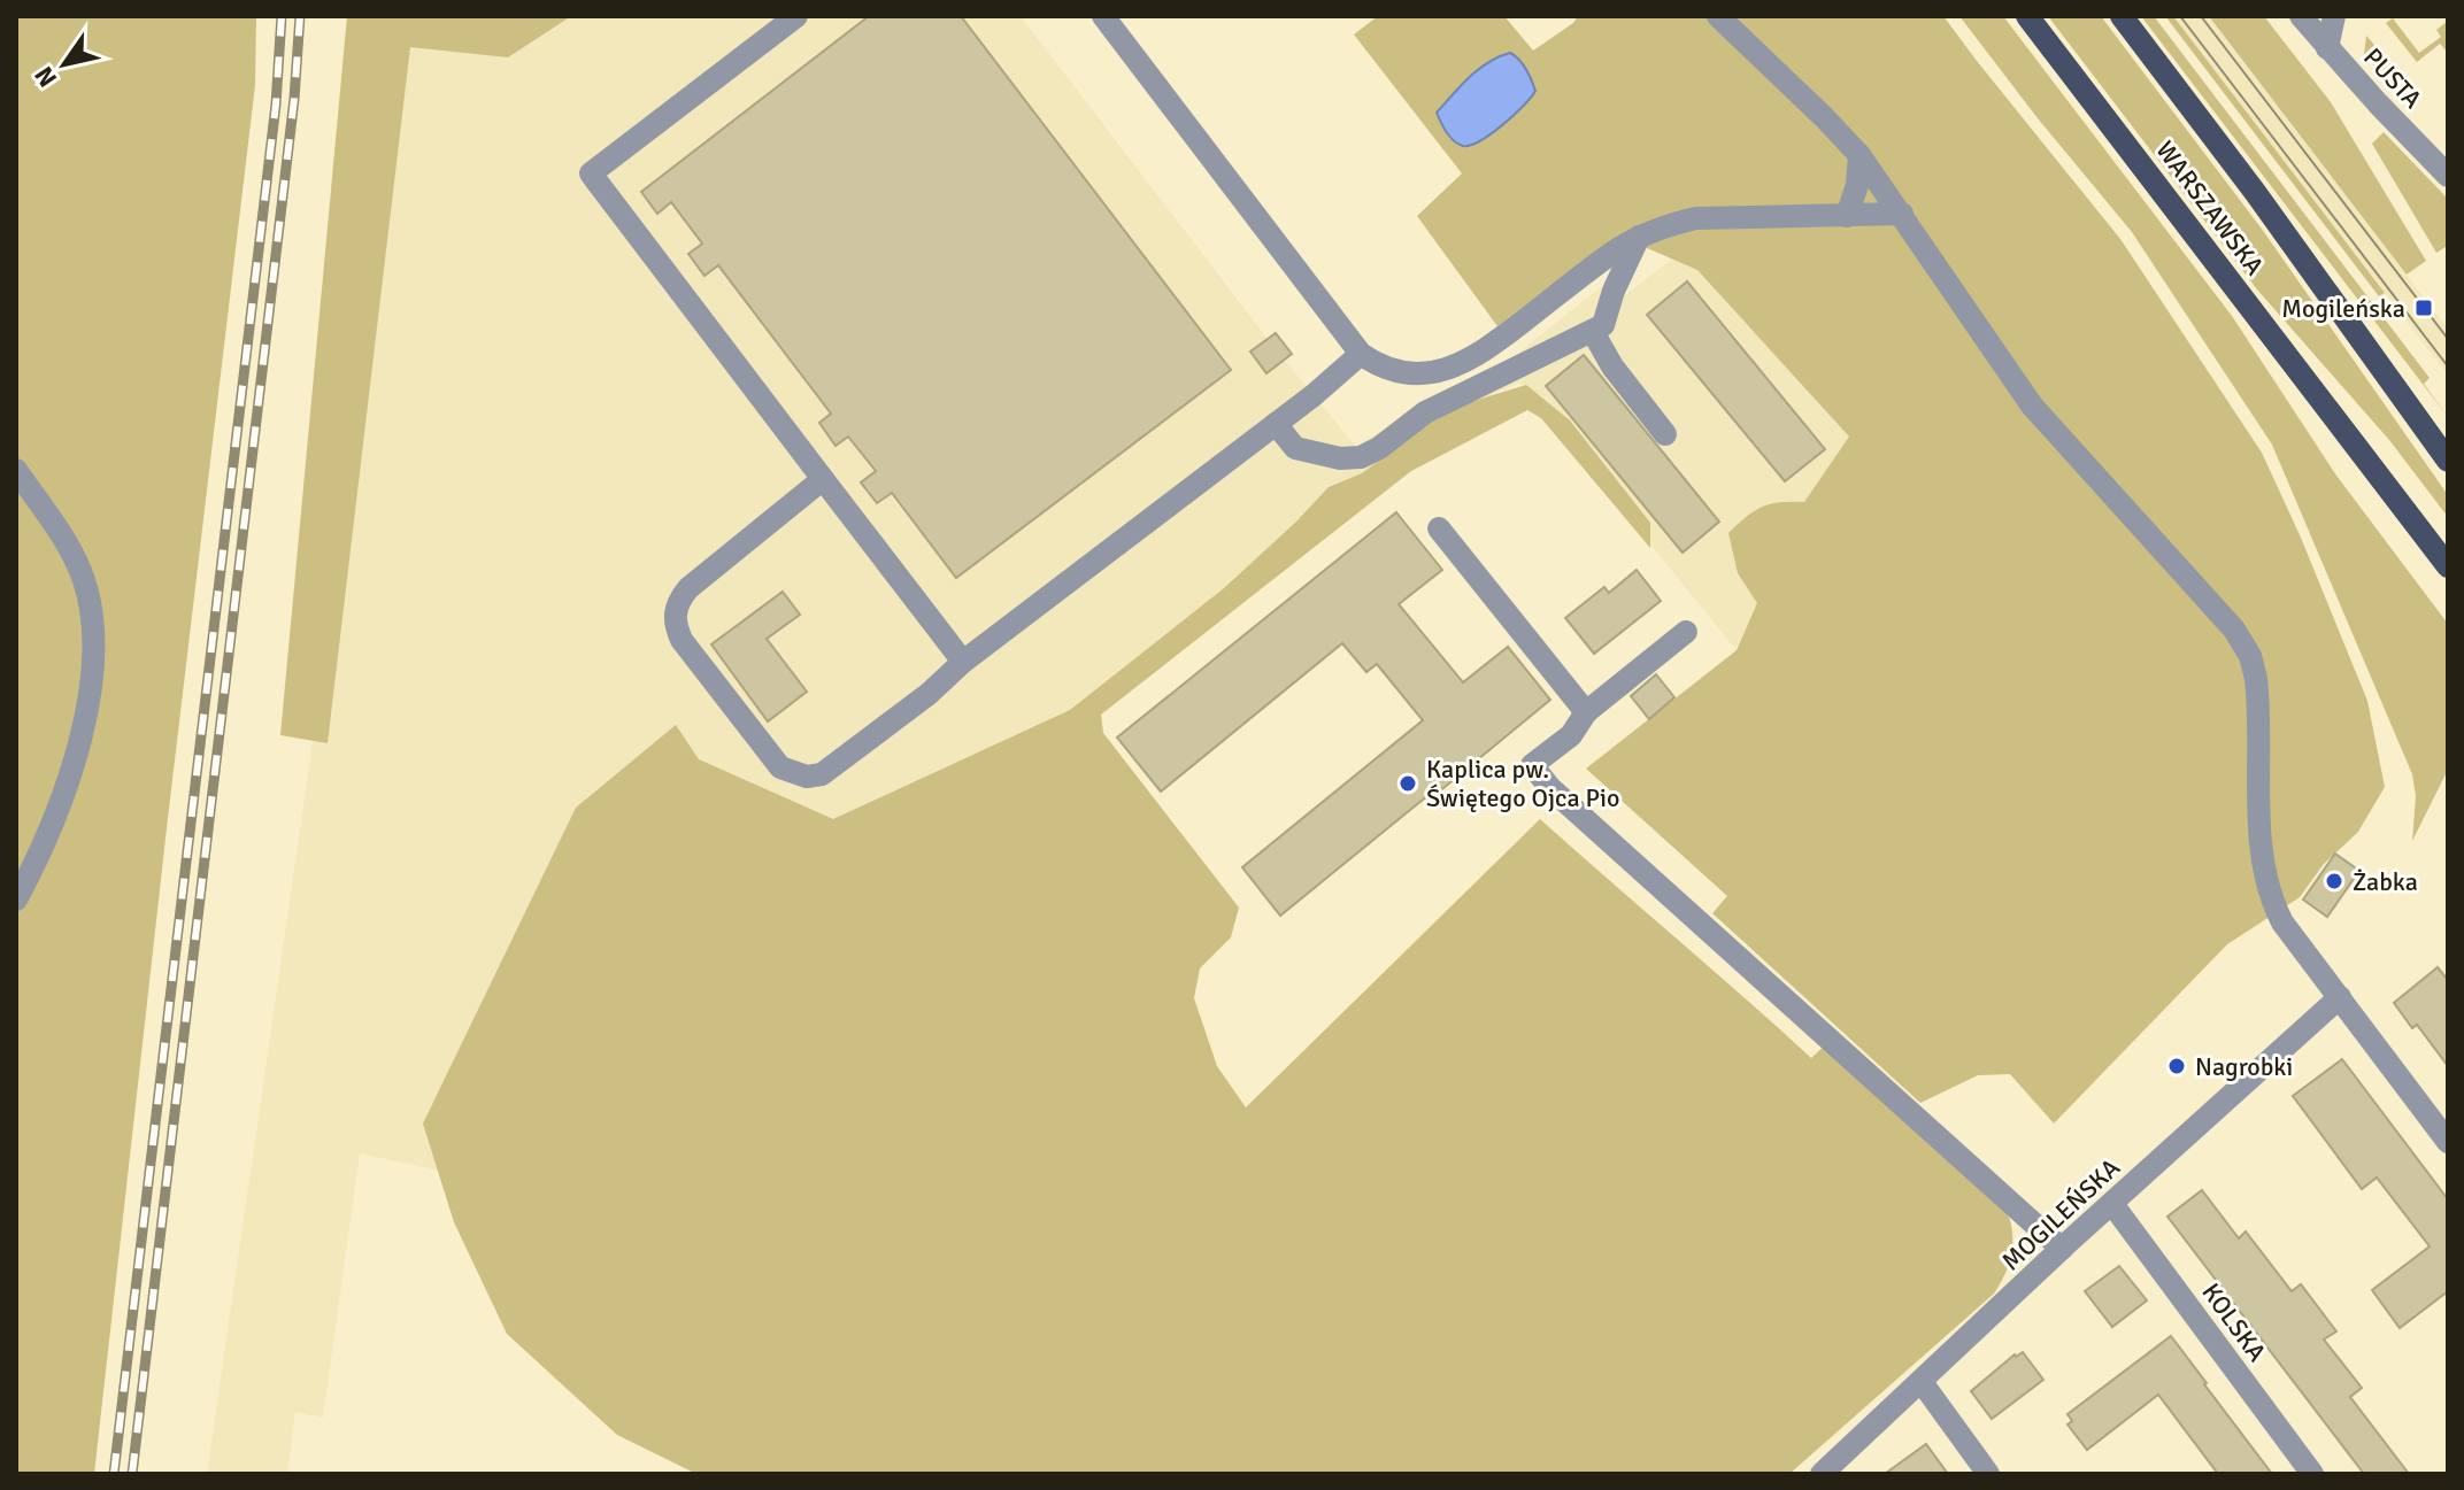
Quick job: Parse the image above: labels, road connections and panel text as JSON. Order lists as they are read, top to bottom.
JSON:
{
  "streets": {
    "main road": ["WARSZAWSKA"],
    "street": ["PUSTA", "MOGILEŃSKA", "KOLSKA"]
  },
  "crossings": [
    ["MOGILEŃSKA", "KOLSKA"]
  ],
  "places": {
    "transit": ["Mogileńska"],
    "other": ["Kaplica pw. Świętego Ojca Pio", "Żabka", "Nagrobki"]
  },
  "north": "bottom left"
}
